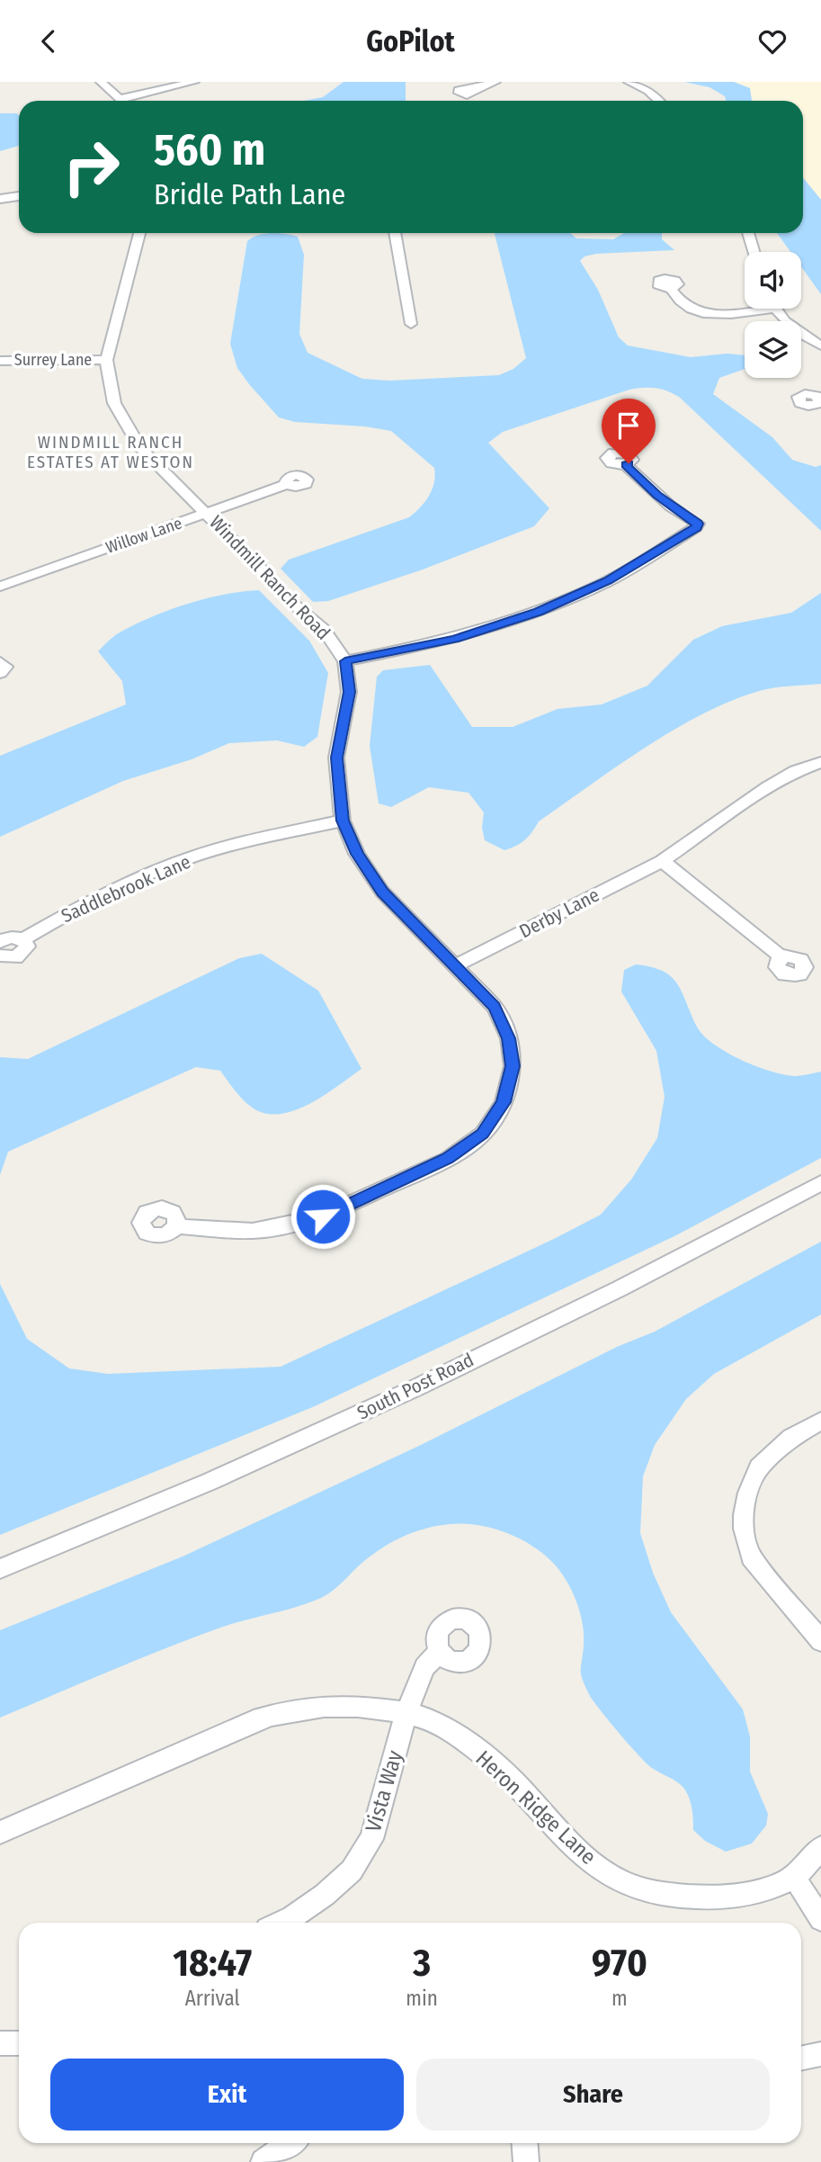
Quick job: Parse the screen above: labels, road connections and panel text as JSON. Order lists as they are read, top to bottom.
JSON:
{
  "streets": {
    "street": [
      "Surrey Lane",
      "Willow Lane",
      "Windmill Ranch Road",
      "Saddlebrook Lane",
      "Derby Lane",
      "South Post Road",
      "Vista Way",
      "Heron Ridge Lane"
    ]
  },
  "crossings": [
    ["Surrey Lane", "Windmill Ranch Road"],
    ["Willow Lane", "Windmill Ranch Road"],
    ["Windmill Ranch Road", "Saddlebrook Lane"],
    ["Windmill Ranch Road", "Derby Lane"],
    ["Vista Way", "Heron Ridge Lane"]
  ],
  "districts": ["WINDMILL RANCH ESTATES AT WESTON"],
  "page": {
    "header": "GoPilot",
    "turn": ["560 m", "Bridle Path Lane"],
    "eta": [
      "18:47",
      "Arrival",
      "3",
      "min",
      "970",
      "m"
    ],
    "buttons": ["Exit", "Share"]
  }
}
